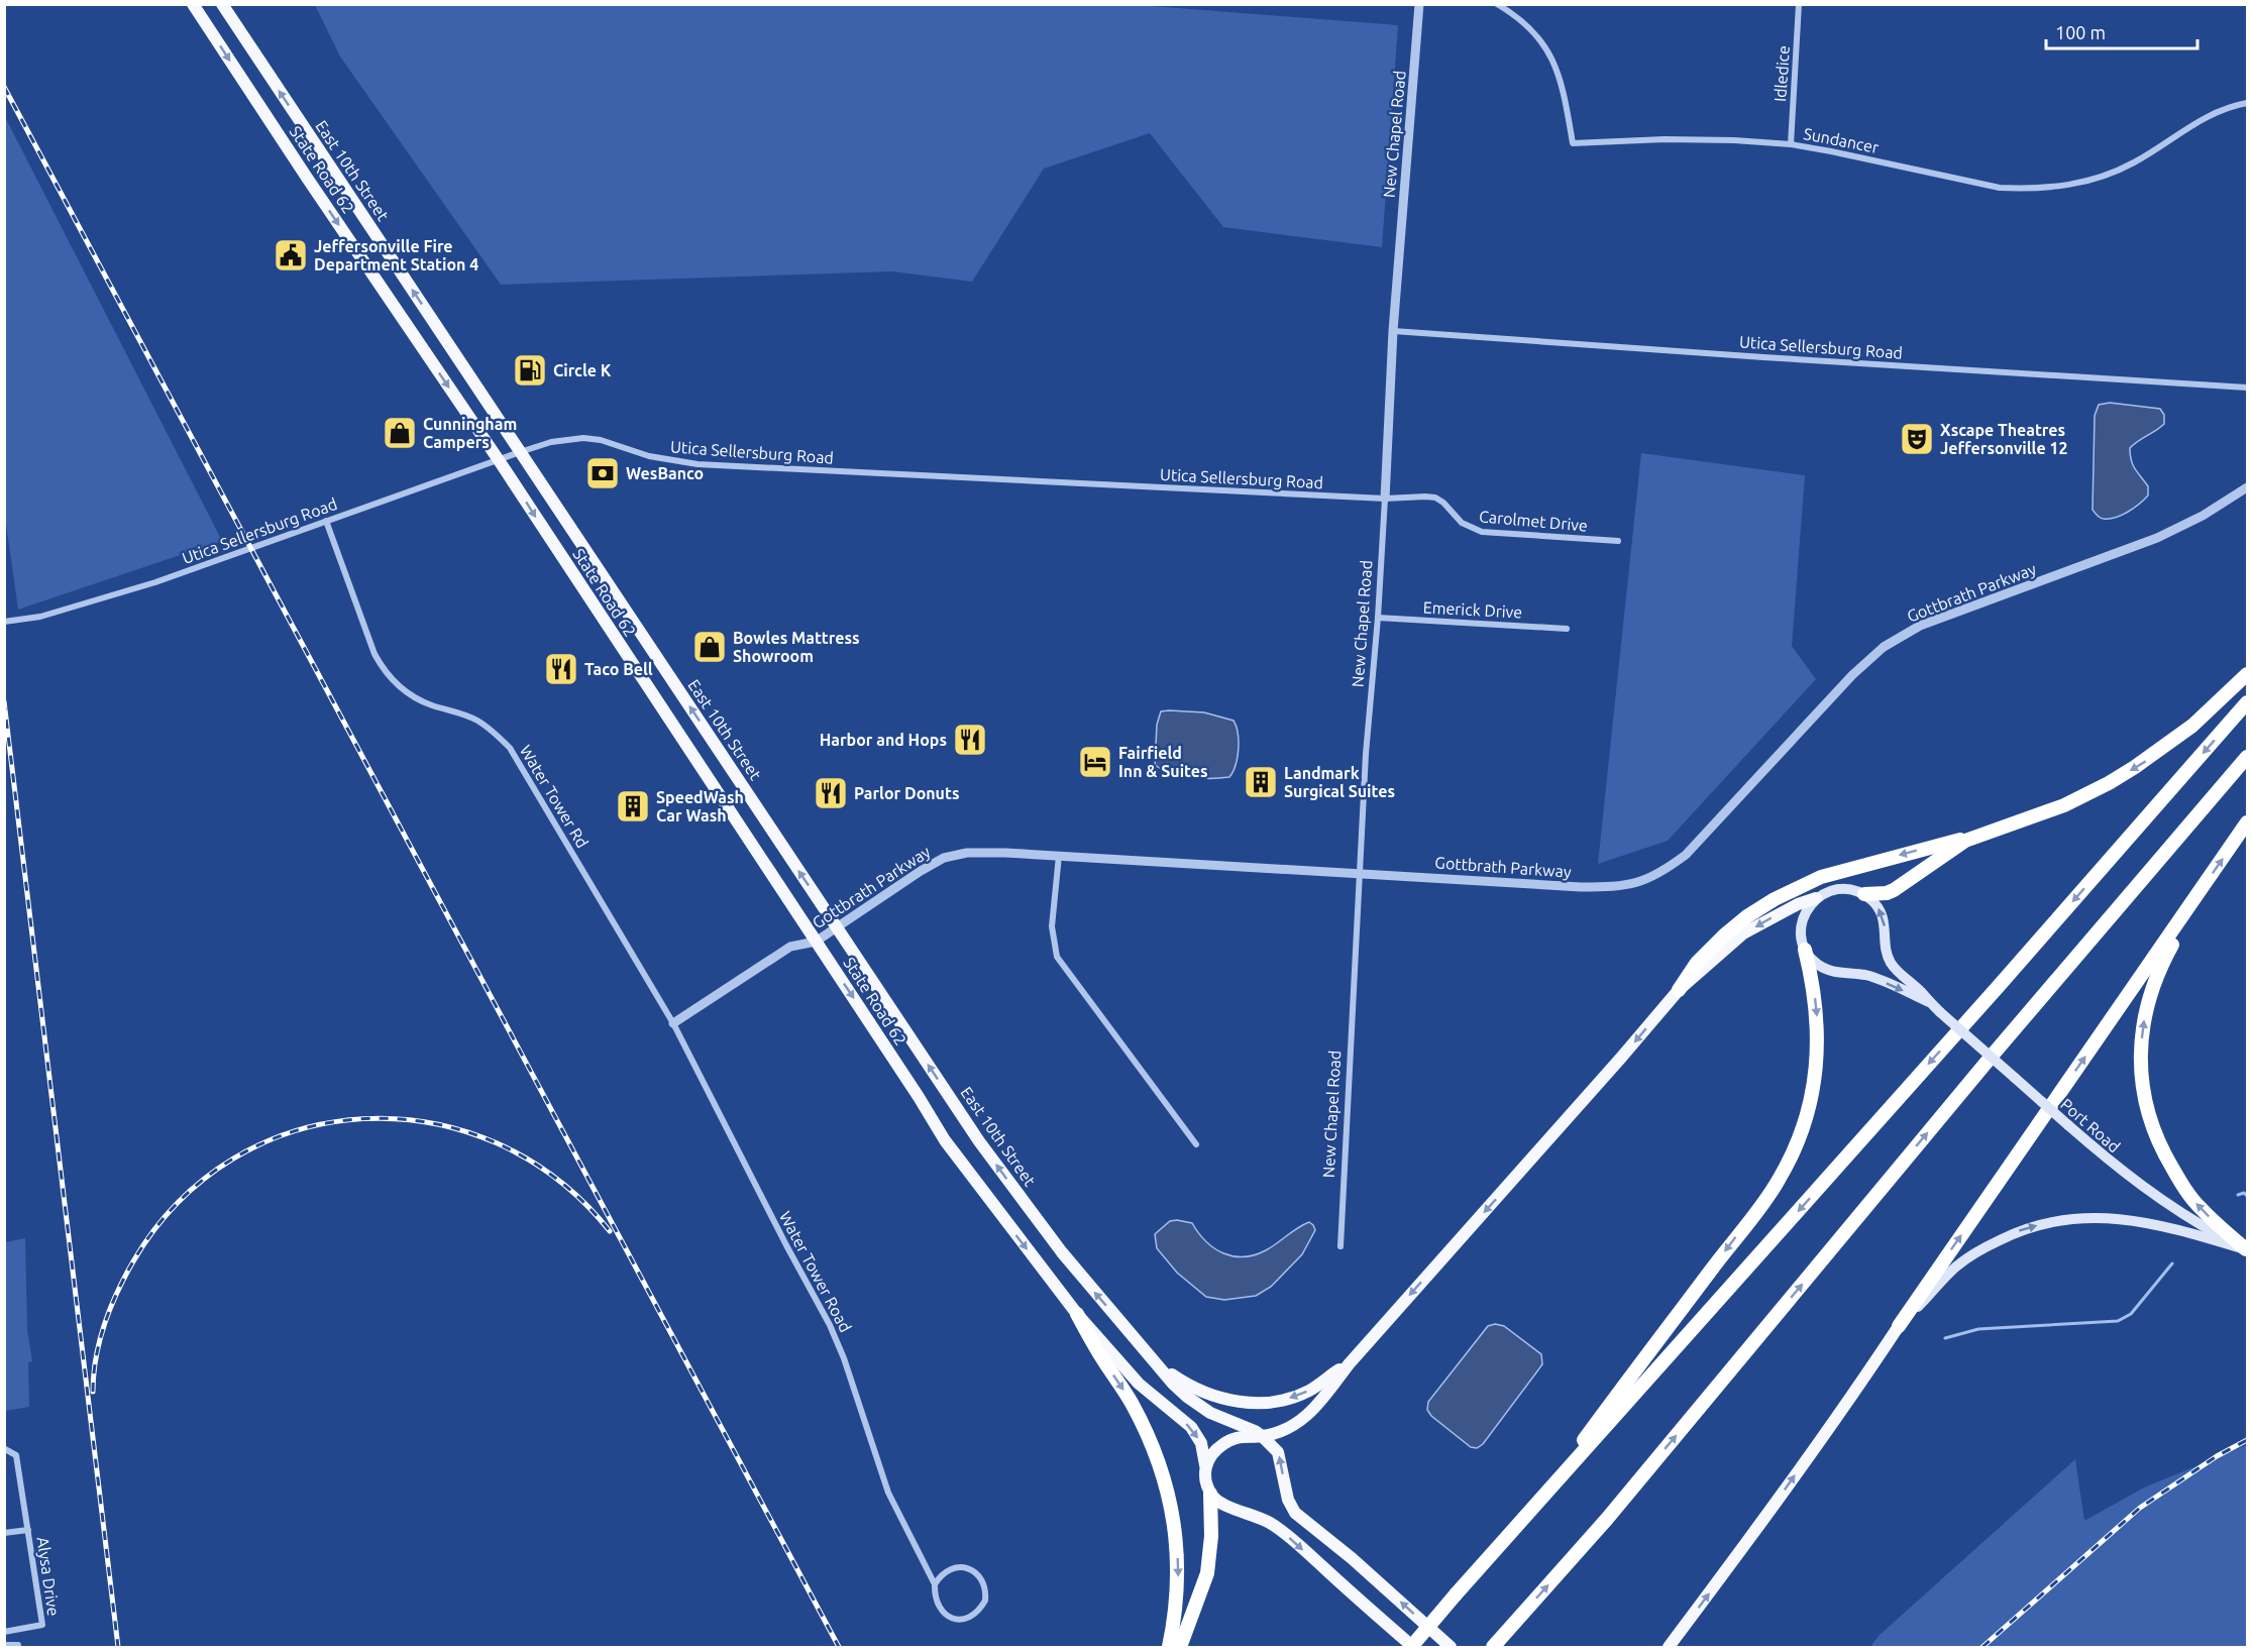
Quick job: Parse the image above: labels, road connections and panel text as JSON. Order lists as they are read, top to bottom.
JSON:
{
  "streets": {
    "main road": ["State Road 62", "East 10th Street", "Port Road"],
    "street": [
      "Idledice",
      "New Chapel Road",
      "Sundancer",
      "Utica Sellersburg Road",
      "Carolmet Drive",
      "Gottbrath Parkway",
      "Emerick Drive",
      "Water Tower Rd",
      "Water Tower Road",
      "Alysa Drive"
    ]
  },
  "crossings": [
    ["Idledice", "Sundancer"],
    ["New Chapel Road", "Utica Sellersburg Road"],
    ["New Chapel Road", "Carolmet Drive"],
    ["New Chapel Road", "Gottbrath Parkway"],
    ["New Chapel Road", "Emerick Drive"],
    ["State Road 62", "Utica Sellersburg Road"],
    ["State Road 62", "Gottbrath Parkway"],
    ["East 10th Street", "Utica Sellersburg Road"],
    ["East 10th Street", "Gottbrath Parkway"],
    ["Utica Sellersburg Road", "Carolmet Drive"],
    ["Utica Sellersburg Road", "Water Tower Rd"],
    ["Gottbrath Parkway", "Water Tower Road"],
    ["Water Tower Rd", "Water Tower Road"]
  ],
  "one_way": ["State Road 62", "East 10th Street"],
  "places": {
    "public building": ["Jeffersonville Fire Department Station 4"],
    "fuel station": ["Circle K"],
    "shop": ["Cunningham Campers", "Bowles Mattress Showroom"],
    "theatre": ["Xscape Theatres Jeffersonville 12"],
    "bank": ["WesBanco"],
    "restaurant": ["Taco Bell", "Harbor and Hops", "Parlor Donuts"],
    "hotel": ["Fairfield Inn & Suites"],
    "building": ["Landmark Surgical Suites", "SpeedWash Car Wash"]
  },
  "scale_bar": "100 m"
}
